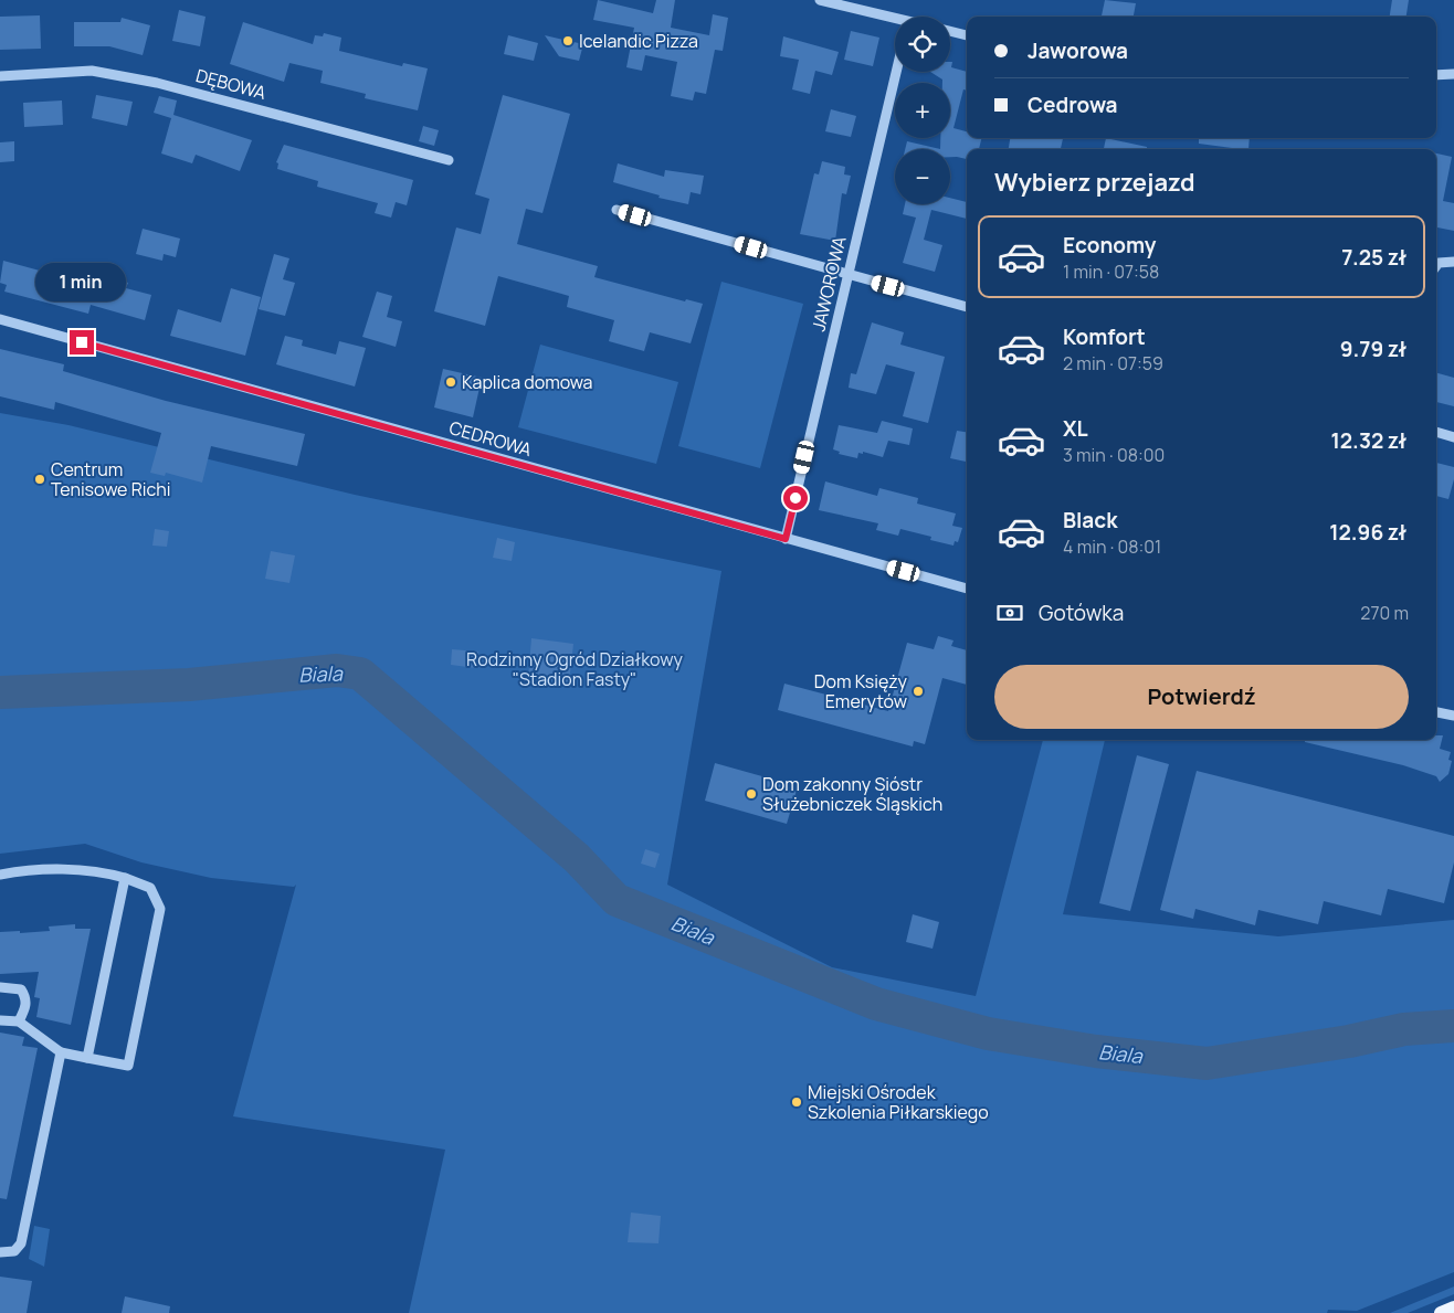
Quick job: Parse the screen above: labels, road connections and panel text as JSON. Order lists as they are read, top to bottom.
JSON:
{
  "streets": {
    "street": ["DĘBOWA", "JAWOROWA", "CEDROWA"]
  },
  "crossings": [
    ["JAWOROWA", "CEDROWA"]
  ],
  "water": ["Biala"],
  "parks": ["Rodzinny Ogród Działkowy \"Stadion Fasty\""],
  "places": [
    "Icelandic Pizza",
    "Kaplica domowa",
    "Centrum Tenisowe Richi",
    "Dom Księży Emerytów",
    "Dom zakonny Sióstr Służebniczek Śląskich",
    "Miejski Ośrodek Szkolenia Piłkarskiego"
  ],
  "page": {
    "map_buttons": ["+", "−"],
    "banner": ["Jaworowa", "Cedrowa"],
    "heading": "Wybierz przejazd",
    "list": [
      {
        "name": "Economy",
        "note": "1 min · 07:58",
        "value": "7.25 zł"
      },
      {
        "name": "Komfort",
        "note": "2 min · 07:59",
        "value": "9.79 zł"
      },
      {
        "name": "XL",
        "note": "3 min · 08:00",
        "value": "12.32 zł"
      },
      {
        "name": "Black",
        "note": "4 min · 08:01",
        "value": "12.96 zł"
      }
    ],
    "bubble": "1 min",
    "pay": ["Gotówka", "270 m"],
    "buttons": "Potwierdź"
  }
}
